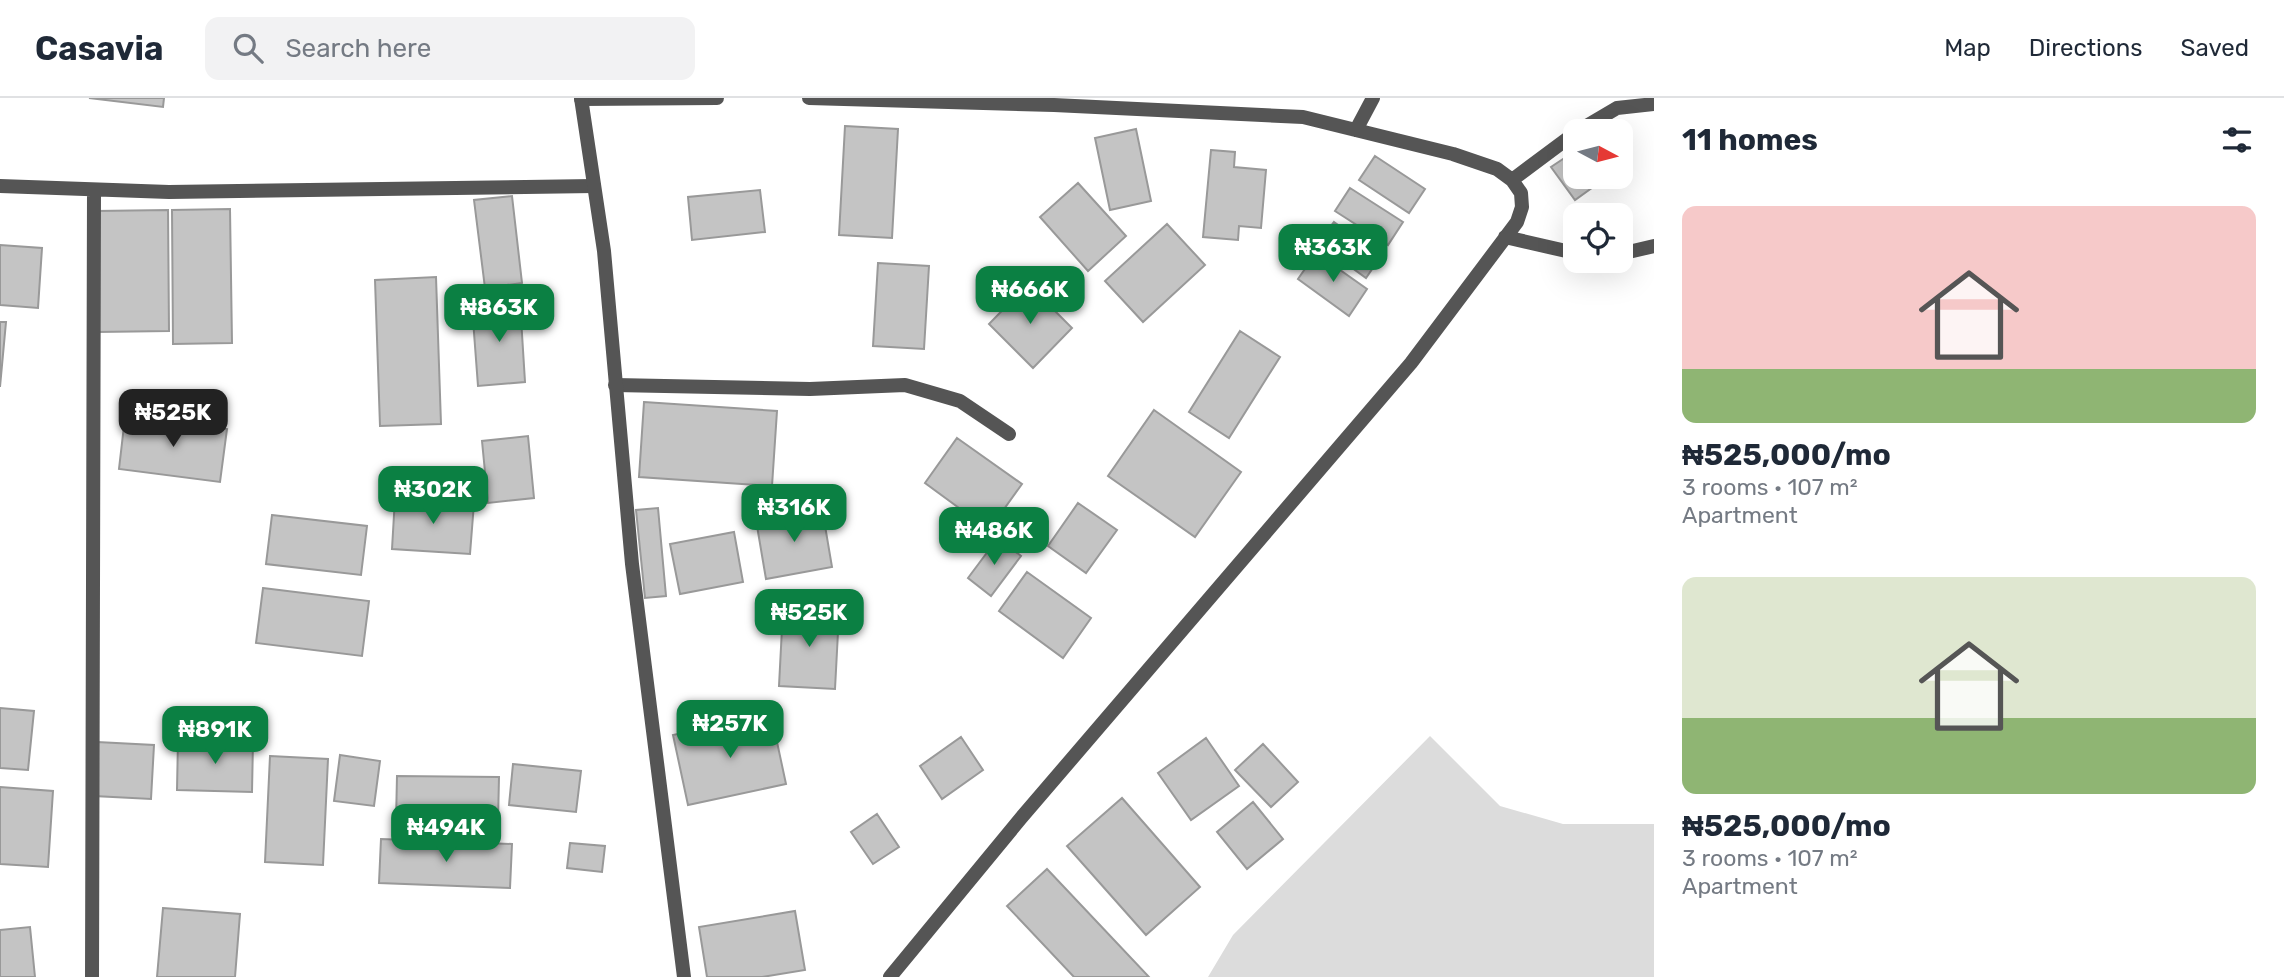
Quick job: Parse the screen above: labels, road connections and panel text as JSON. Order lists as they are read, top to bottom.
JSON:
{
  "north": "right",
  "page": {
    "header": "Casavia",
    "search": "Search here",
    "nav": ["Map", "Directions", "Saved"],
    "heading": "11 homes",
    "list": [
      {
        "name": "₦525,000/mo",
        "note": "3 rooms · 107 m² · Apartment"
      },
      {
        "name": "₦525,000/mo",
        "note": "3 rooms · 107 m² · Apartment"
      }
    ],
    "price": [
      "₦363K",
      "₦666K",
      "₦863K",
      "₦525K",
      "₦302K",
      "₦316K",
      "₦486K",
      "₦525K",
      "₦257K",
      "₦891K",
      "₦494K"
    ]
  }
}
